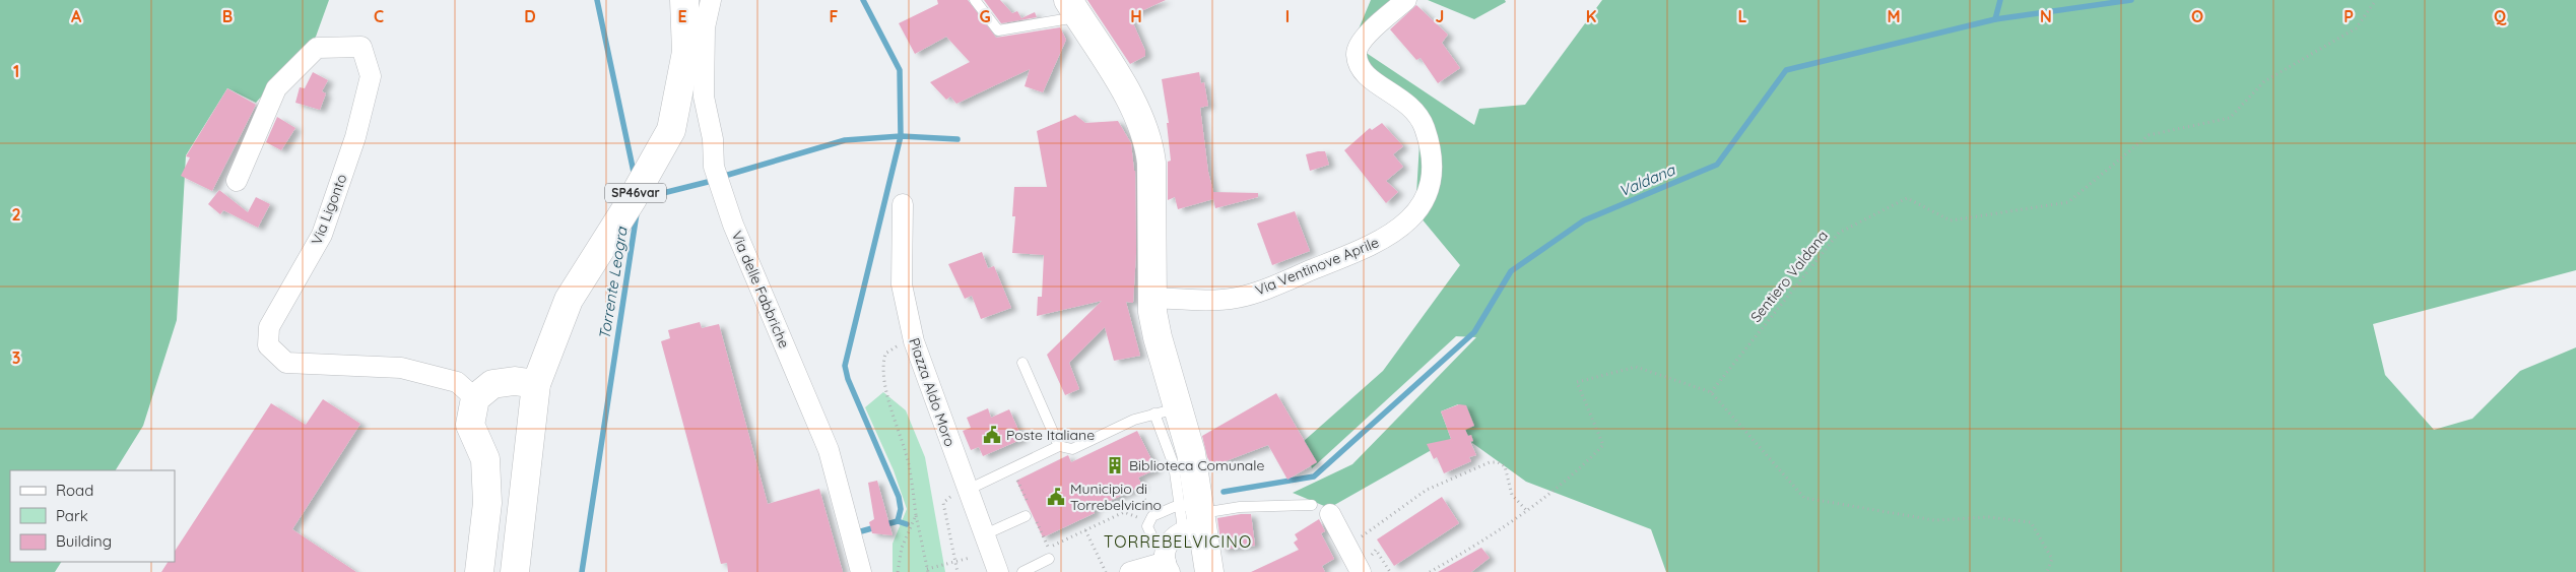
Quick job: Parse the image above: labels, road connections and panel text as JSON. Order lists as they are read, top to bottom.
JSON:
{
  "streets": {
    "main road": ["SP46var"],
    "street": [
      "Via Ligonto",
      "Via Ventinove Aprile",
      "Via delle Fabbriche",
      "Piazza Aldo Moro"
    ],
    "path": ["Sentiero Valdana"]
  },
  "districts": ["TORREBELVICINO"],
  "water": ["Valdana", "Torrente Leogra"],
  "places": {
    "public building": ["Poste Italiane", "Municipio di Torrebelvicino"],
    "building": ["Biblioteca Comunale"]
  },
  "legend": ["Road", "Park", "Building"],
  "grid": {
    "columns": [
      "A",
      "B",
      "C",
      "D",
      "E",
      "F",
      "G",
      "H",
      "I",
      "J",
      "K",
      "L",
      "M",
      "N",
      "O",
      "P",
      "Q"
    ],
    "rows": ["1", "2", "3"]
  }
}
